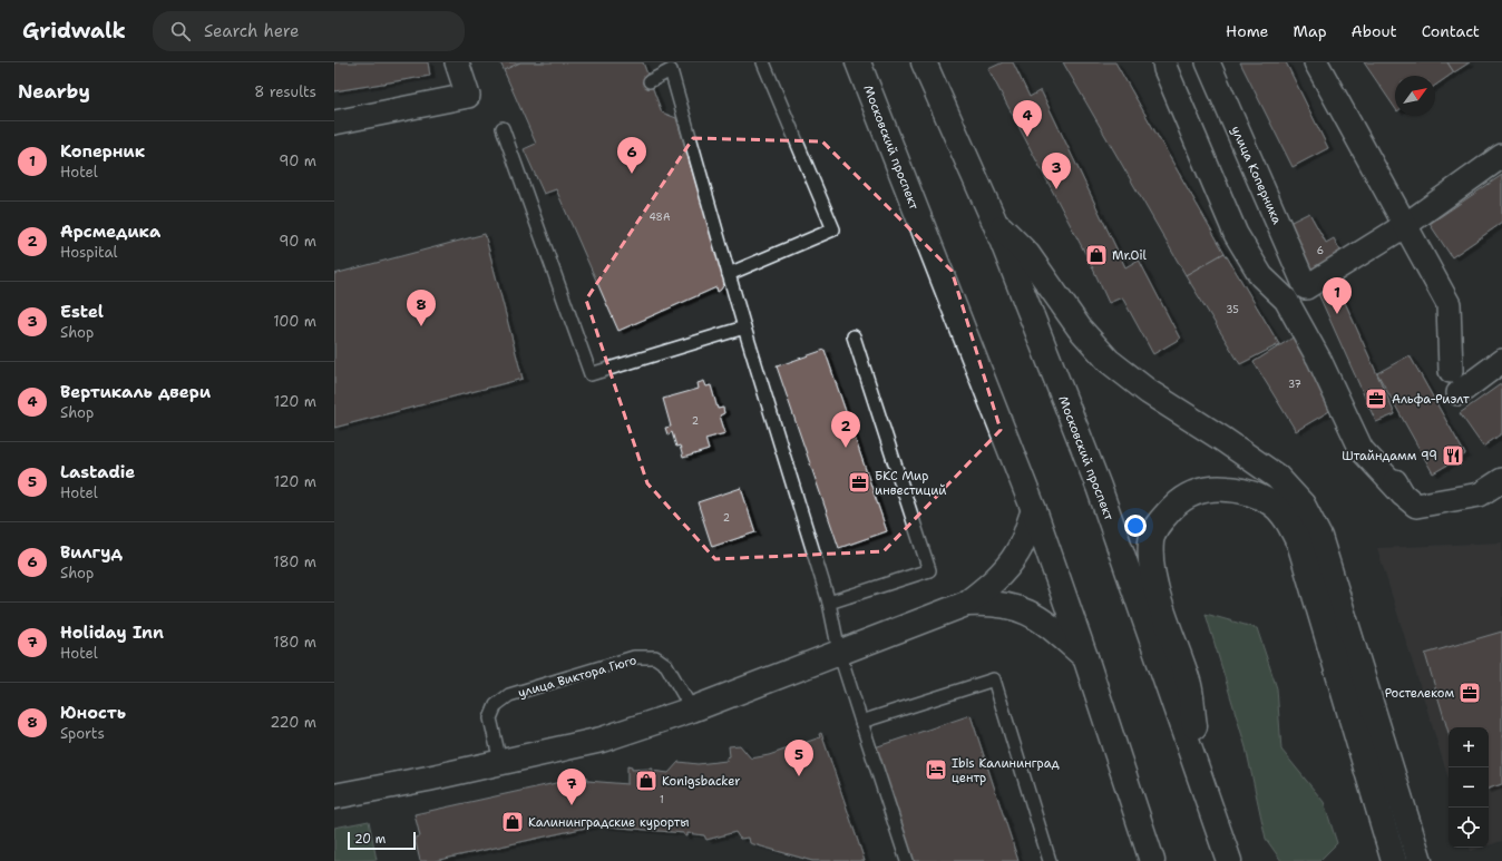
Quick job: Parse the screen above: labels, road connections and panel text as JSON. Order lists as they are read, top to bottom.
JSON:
{
  "streets": {
    "main road": ["Московский проспект"],
    "street": ["улица Коперника"],
    "lane": ["улица Виктора Гюго"]
  },
  "places": {
    "shop": ["Mr.Oil", "Konigsbacker", "Калининградские курорты"],
    "office": ["Альфа-Риэлт", "БКС Мир инвестиций", "Ростелеком"],
    "restaurant": ["Штайндамм 99"],
    "hotel": ["Ibis Калининград центр"]
  },
  "house_numbers": [
    "48А",
    "6",
    "35",
    "37",
    "2",
    "2",
    "1"
  ],
  "scale_bar": "20 m",
  "north": "top right",
  "page": {
    "header": "Gridwalk",
    "search": "Search here",
    "nav": [
      "Home",
      "Map",
      "About",
      "Contact"
    ],
    "heading": ["Nearby", "8 results"],
    "pins": [
      "4",
      "6",
      "3",
      "1",
      "8",
      "2",
      "5",
      "7"
    ],
    "list": [
      {
        "mark": "1",
        "name": "Коперник",
        "note": "Hotel",
        "value": "90 m"
      },
      {
        "mark": "2",
        "name": "Арсмедика",
        "note": "Hospital",
        "value": "90 m"
      },
      {
        "mark": "3",
        "name": "Estel",
        "note": "Shop",
        "value": "100 m"
      },
      {
        "mark": "4",
        "name": "Вертикаль двери",
        "note": "Shop",
        "value": "120 m"
      },
      {
        "mark": "5",
        "name": "Lastadie",
        "note": "Hotel",
        "value": "120 m"
      },
      {
        "mark": "6",
        "name": "Вилгуд",
        "note": "Shop",
        "value": "180 m"
      },
      {
        "mark": "7",
        "name": "Holiday Inn",
        "note": "Hotel",
        "value": "180 m"
      },
      {
        "mark": "8",
        "name": "Юность",
        "note": "Sports",
        "value": "220 m"
      }
    ],
    "map_buttons": ["+", "−"],
    "scale": "20 m"
  }
}
